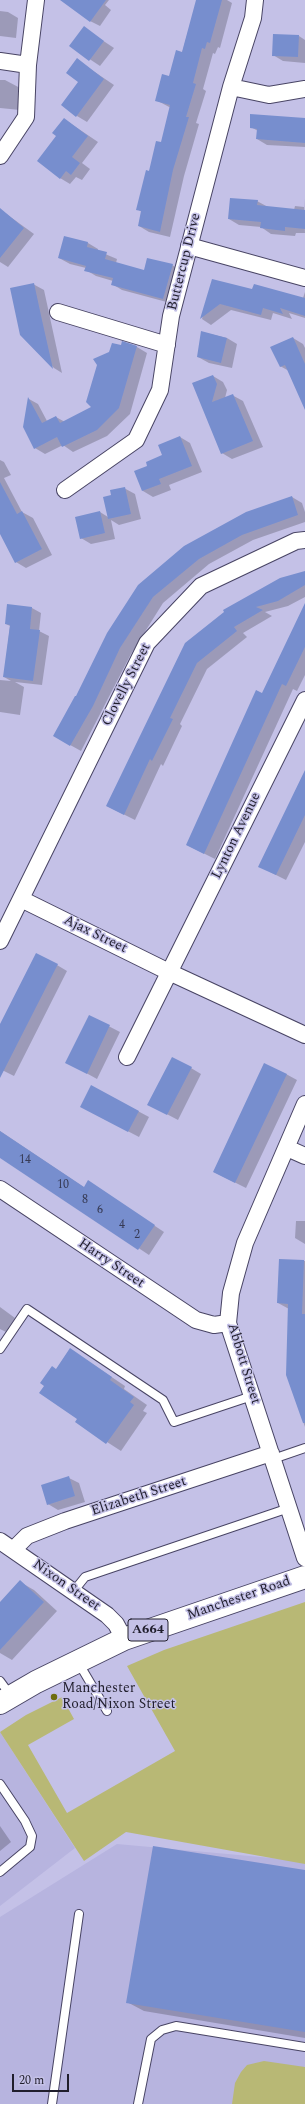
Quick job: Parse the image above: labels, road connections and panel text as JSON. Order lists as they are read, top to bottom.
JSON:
{
  "streets": {
    "main road": ["Manchester Road", "A664"],
    "street": [
      "Buttercup Drive",
      "Clovelly Street",
      "Lynton Avenue",
      "Ajax Street",
      "Harry Street",
      "Abbott Street",
      "Elizabeth Street",
      "Nixon Street"
    ]
  },
  "crossings": [
    ["Clovelly Street", "Ajax Street"],
    ["Lynton Avenue", "Ajax Street"],
    ["Harry Street", "Abbott Street"],
    ["Abbott Street", "Elizabeth Street"],
    ["Elizabeth Street", "Nixon Street"],
    ["Nixon Street", "Manchester Road"]
  ],
  "places": ["Manchester Road/Nixon Street"],
  "house_numbers": [
    "14",
    "10",
    "8",
    "6",
    "4",
    "2"
  ],
  "scale_bar": "20 m"
}
